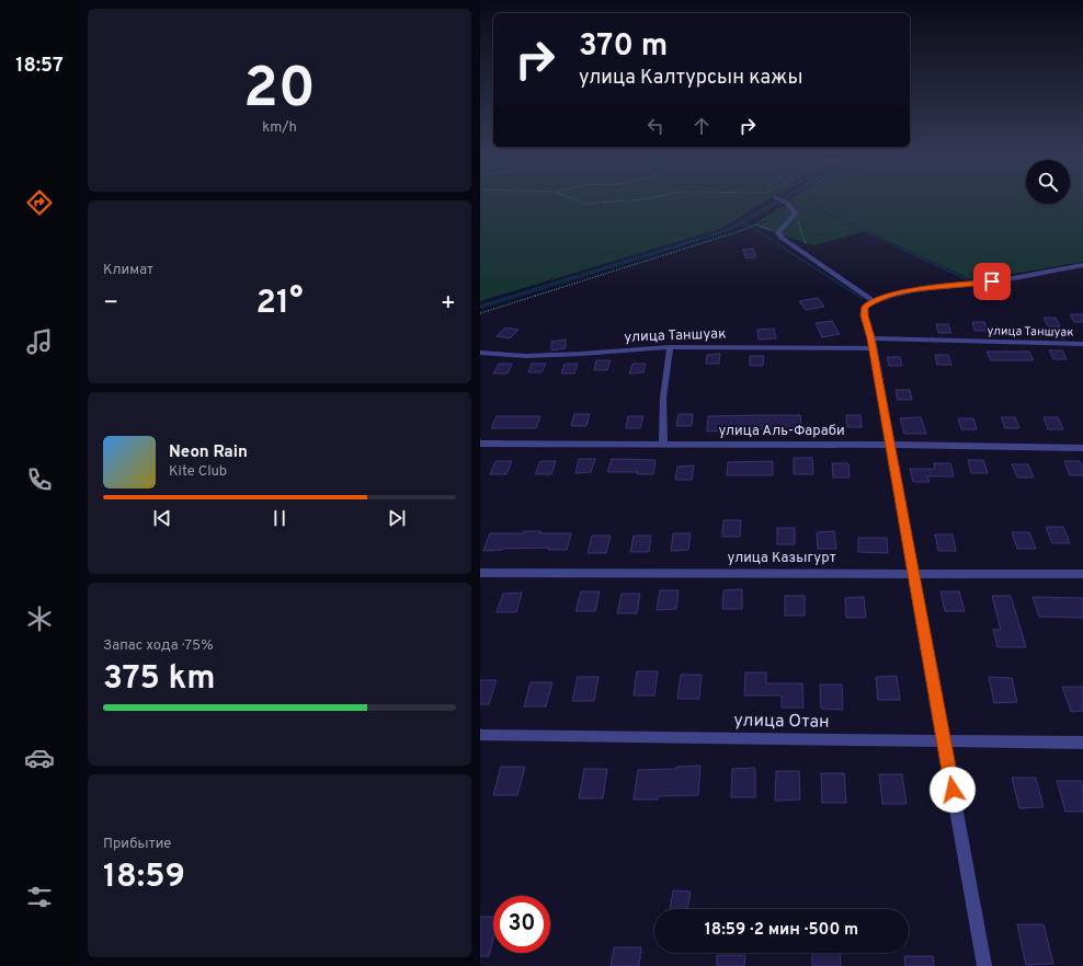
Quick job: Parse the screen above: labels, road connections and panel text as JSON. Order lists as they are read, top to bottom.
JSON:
{
  "streets": {
    "street": [
      "улица Таншуак",
      "улица Аль-Фараби",
      "улица Казыгурт",
      "улица Отан"
    ]
  },
  "page": {
    "tabs": "18:57",
    "tile": [
      ["20", "km/h"],
      "Климат",
      ["Запас хода · 75%", "375 km"],
      ["Прибытие", "18:59"]
    ],
    "turn": ["370 m", "улица Калтурсын кажы"],
    "heat": ["−", "21°", "+"],
    "song": ["Neon Rain", "Kite Club"],
    "limit": "30",
    "trip": "18:59 · 2 мин · 500 m"
  }
}
